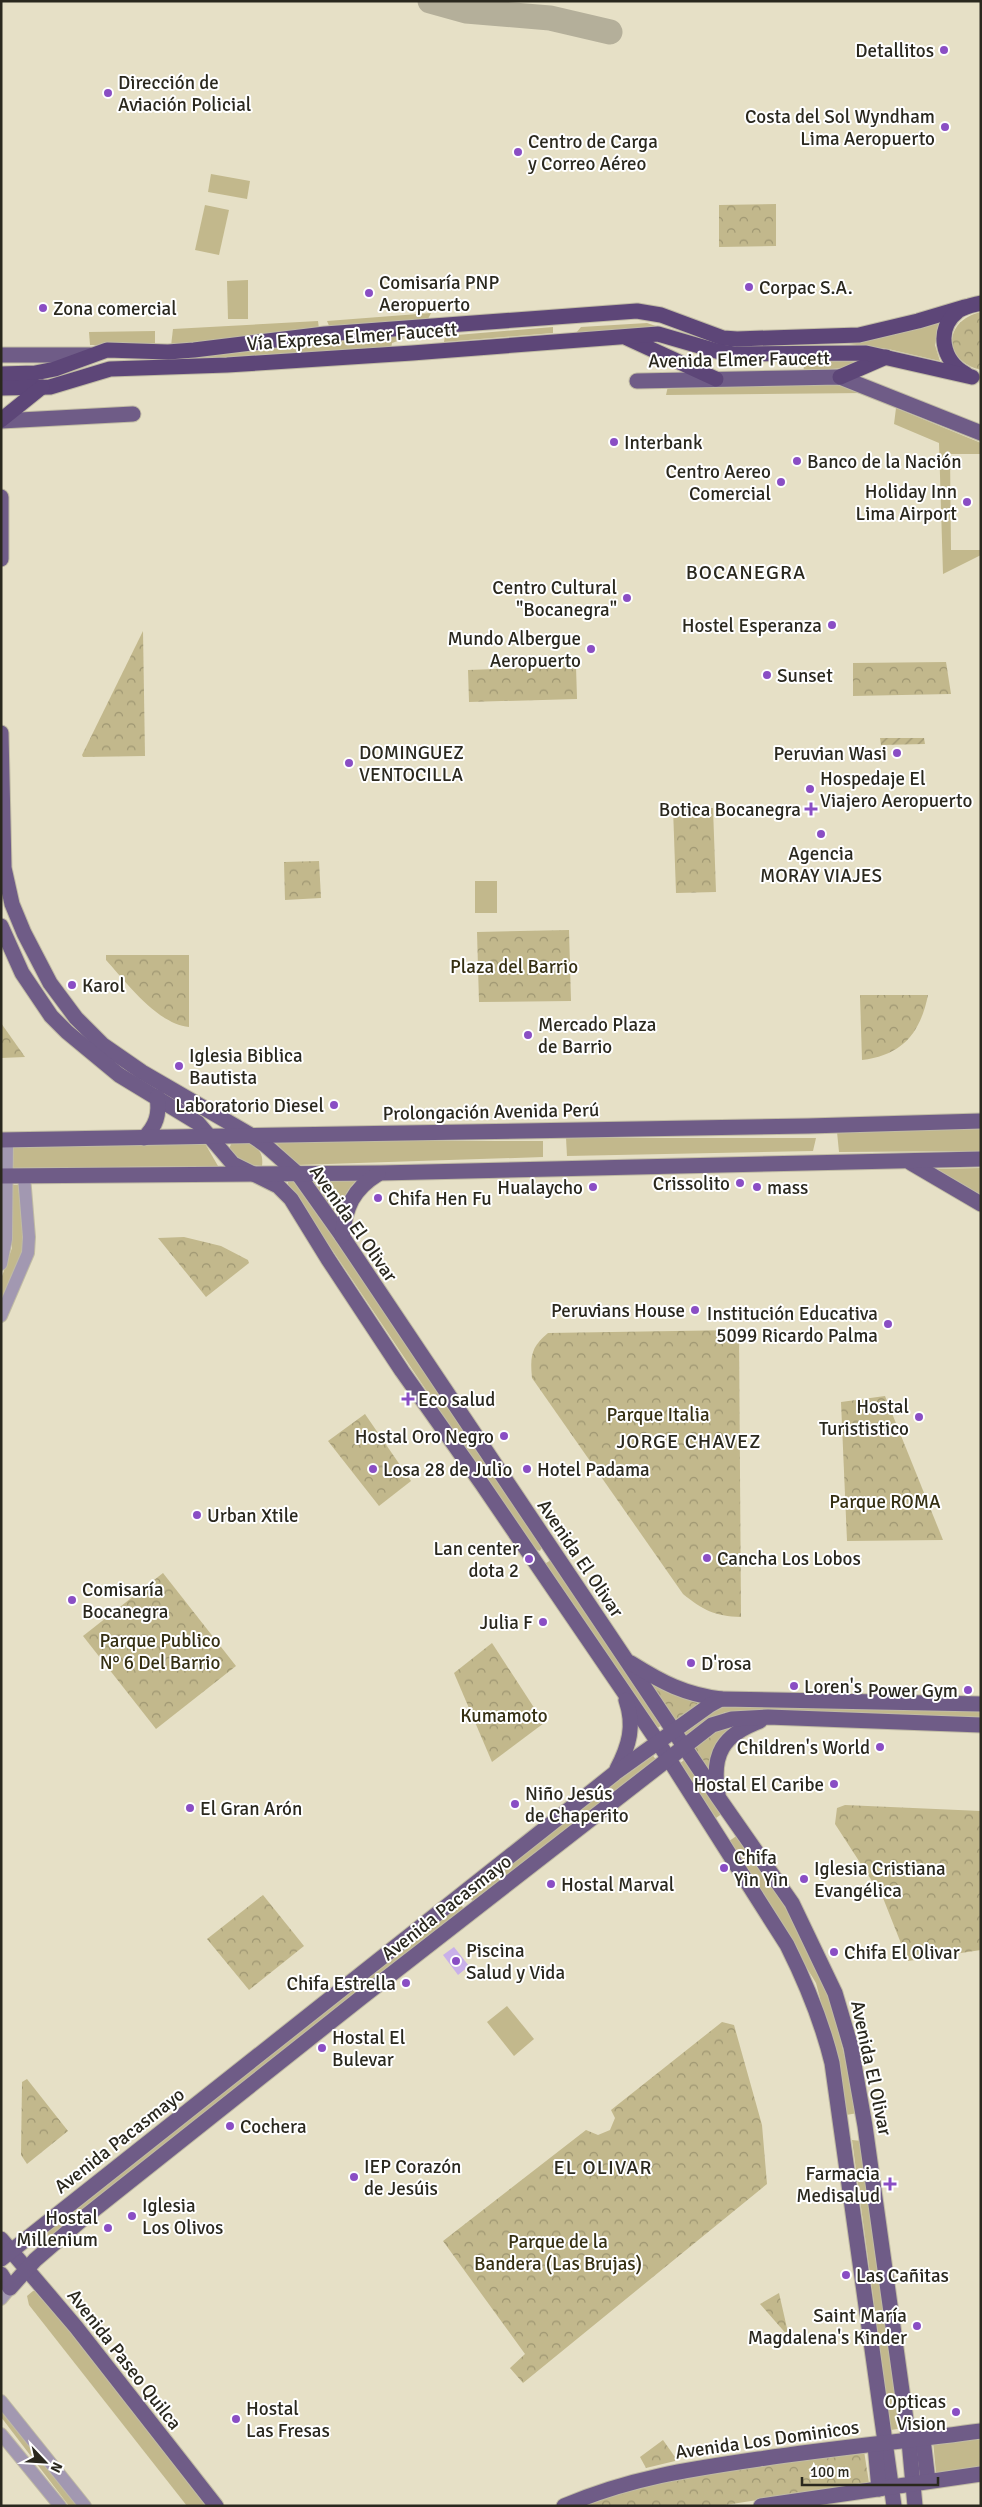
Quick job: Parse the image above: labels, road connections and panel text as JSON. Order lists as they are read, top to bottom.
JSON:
{
  "streets": {
    "highway": ["Vía Expresa Elmer Faucett"],
    "main road": [
      "Avenida Elmer Faucett",
      "Prolongación Avenida Perú",
      "Avenida El Olivar",
      "Avenida Pacasmayo",
      "Avenida Paseo Quilca",
      "Avenida Los Dominicos"
    ]
  },
  "crossings": [
    ["Prolongación Avenida Perú", "Avenida El Olivar"],
    ["Avenida El Olivar", "Avenida Pacasmayo"],
    ["Avenida El Olivar", "Avenida Los Dominicos"],
    ["Avenida Pacasmayo", "Avenida Paseo Quilca"]
  ],
  "districts": ["BOCANEGRA", "JORGE CHAVEZ", "EL OLIVAR"],
  "parks": [
    "Plaza del Barrio",
    "Parque Italia",
    "Parque ROMA",
    "Parque Publico N° 6 Del Barrio",
    "Kumamoto",
    "Parque de la Bandera (Las Brujas)"
  ],
  "places": {
    "other": [
      "Detallitos",
      "Dirección de Aviación Policial",
      "Costa del Sol Wyndham Lima Aeropuerto",
      "Centro de Carga y Correo Aéreo",
      "Corpac S.A.",
      "Comisaría PNP Aeropuerto",
      "Zona comercial",
      "Interbank",
      "Banco de la Nación",
      "Centro Aereo Comercial",
      "Holiday Inn Lima Airport",
      "Centro Cultural \"Bocanegra\"",
      "Hostel Esperanza",
      "Mundo Albergue Aeropuerto",
      "Sunset",
      "Peruvian Wasi",
      "DOMINGUEZ VENTOCILLA",
      "Hospedaje El Viajero Aeropuerto",
      "Agencia MORAY VIAJES",
      "Karol",
      "Mercado Plaza de Barrio",
      "Iglesia Biblica Bautista",
      "Laboratorio Diesel",
      "Crissolito",
      "Hualaycho",
      "mass",
      "Chifa Hen Fu",
      "Peruvians House",
      "Institución Educativa 5099 Ricardo Palma",
      "Hostal Turististico",
      "Hostal Oro Negro",
      "Losa 28 de Julio",
      "Hotel Padama",
      "Urban Xtile",
      "Cancha Los Lobos",
      "Lan center dota 2",
      "Comisaría Bocanegra",
      "Julia F",
      "D'rosa",
      "Loren's",
      "Power Gym",
      "Children's World",
      "Hostal El Caribe",
      "Niño Jesús de Chaperito",
      "El Gran Arón",
      "Chifa Yin Yin",
      "Iglesia Cristiana Evangélica",
      "Hostal Marval",
      "Chifa El Olivar",
      "Piscina Salud y Vida",
      "Chifa Estrella",
      "Hostal El Bulevar",
      "Cochera",
      "IEP Corazón de Jesúis",
      "Iglesia Los Olivos",
      "Hostal Millenium",
      "Las Cañitas",
      "Saint María Magdalena's Kinder",
      "Opticas Vision",
      "Hostal Las Fresas"
    ],
    "health": ["Botica Bocanegra", "Eco salud", "Farmacia Medisalud"]
  },
  "scale_bar": "100 m",
  "north": "bottom right"
}
